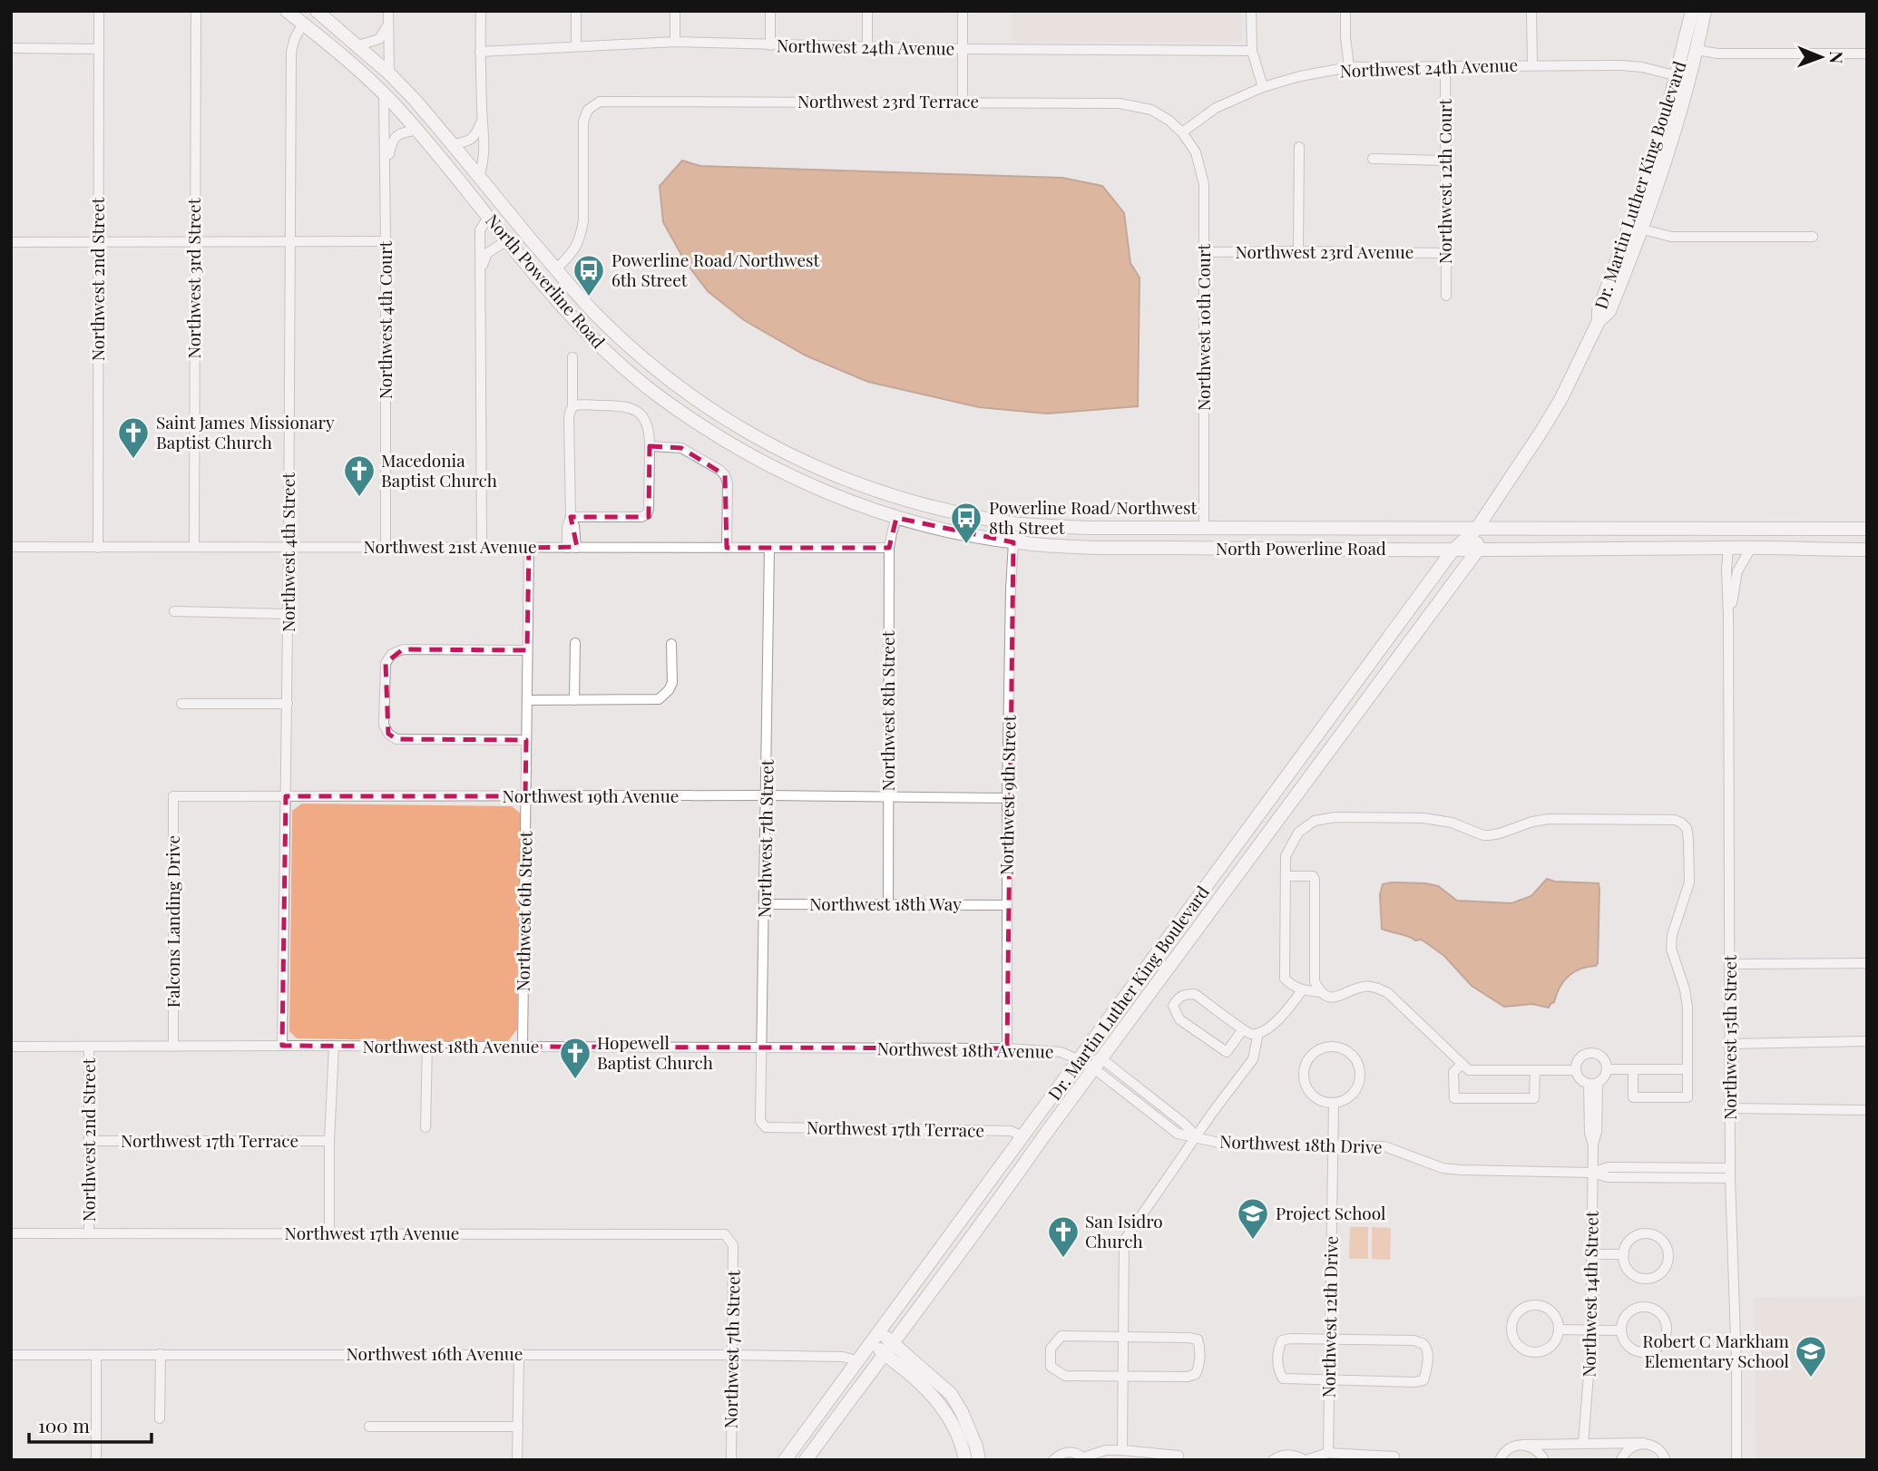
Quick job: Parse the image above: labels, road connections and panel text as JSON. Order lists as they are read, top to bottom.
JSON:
{
  "streets": {
    "main road": ["Dr. Martin Luther King Boulevard", "North Powerline Road"],
    "street": [
      "Northwest 24th Avenue",
      "Northwest 23rd Terrace",
      "Northwest 12th Court",
      "Northwest 23rd Avenue",
      "Northwest 3rd Street",
      "Northwest 2nd Street",
      "Northwest 4th Court",
      "Northwest 10th Court",
      "Northwest 21st Avenue",
      "Northwest 4th Street",
      "Northwest 8th Street",
      "Northwest 9th Street",
      "Northwest 19th Avenue",
      "Northwest 7th Street",
      "Northwest 18th Way",
      "Northwest 6th Street",
      "Falcons Landing Drive",
      "Northwest 15th Street",
      "Northwest 18th Avenue",
      "Northwest 17th Terrace",
      "Northwest 18th Drive",
      "Northwest 17th Avenue",
      "Northwest 14th Street",
      "Northwest 12th Drive",
      "Northwest 16th Avenue"
    ]
  },
  "crossings": [
    ["Northwest 24th Avenue", "Northwest 23rd Terrace"],
    ["Northwest 24th Avenue", "Northwest 12th Court"],
    ["Northwest 24th Avenue", "Dr. Martin Luther King Boulevard"],
    ["Northwest 24th Avenue", "Northwest 10th Court"],
    ["Northwest 23rd Terrace", "North Powerline Road"],
    ["Northwest 23rd Terrace", "Northwest 10th Court"],
    ["Northwest 12th Court", "Northwest 23rd Avenue"],
    ["Dr. Martin Luther King Boulevard", "North Powerline Road"],
    ["Dr. Martin Luther King Boulevard", "Northwest 18th Avenue"],
    ["Dr. Martin Luther King Boulevard", "Northwest 17th Terrace"],
    ["Dr. Martin Luther King Boulevard", "Northwest 18th Drive"],
    ["Dr. Martin Luther King Boulevard", "Northwest 16th Avenue"],
    ["Northwest 23rd Avenue", "Northwest 10th Court"],
    ["Northwest 3rd Street", "Northwest 21st Avenue"],
    ["Northwest 2nd Street", "Northwest 21st Avenue"],
    ["Northwest 2nd Street", "Northwest 18th Avenue"],
    ["Northwest 2nd Street", "Northwest 17th Terrace"],
    ["Northwest 2nd Street", "Northwest 17th Avenue"],
    ["North Powerline Road", "Northwest 4th Court"],
    ["North Powerline Road", "Northwest 10th Court"],
    ["North Powerline Road", "Northwest 4th Street"],
    ["North Powerline Road", "Northwest 8th Street"],
    ["North Powerline Road", "Northwest 9th Street"],
    ["North Powerline Road", "Northwest 15th Street"],
    ["Northwest 4th Court", "Northwest 21st Avenue"],
    ["Northwest 21st Avenue", "Northwest 4th Street"],
    ["Northwest 21st Avenue", "Northwest 8th Street"],
    ["Northwest 21st Avenue", "Northwest 7th Street"],
    ["Northwest 21st Avenue", "Northwest 6th Street"],
    ["Northwest 4th Street", "Northwest 19th Avenue"],
    ["Northwest 4th Street", "Northwest 18th Avenue"],
    ["Northwest 8th Street", "Northwest 19th Avenue"],
    ["Northwest 8th Street", "Northwest 18th Way"],
    ["Northwest 9th Street", "Northwest 19th Avenue"],
    ["Northwest 9th Street", "Northwest 18th Way"],
    ["Northwest 9th Street", "Northwest 18th Avenue"],
    ["Northwest 19th Avenue", "Northwest 7th Street"],
    ["Northwest 19th Avenue", "Northwest 6th Street"],
    ["Northwest 19th Avenue", "Falcons Landing Drive"],
    ["Northwest 7th Street", "Northwest 18th Way"],
    ["Northwest 7th Street", "Northwest 18th Avenue"],
    ["Northwest 7th Street", "Northwest 17th Terrace"],
    ["Northwest 7th Street", "Northwest 17th Avenue"],
    ["Northwest 7th Street", "Northwest 16th Avenue"],
    ["Northwest 6th Street", "Northwest 18th Avenue"],
    ["Falcons Landing Drive", "Northwest 18th Avenue"],
    ["Northwest 18th Avenue", "Northwest 18th Drive"],
    ["Northwest 18th Drive", "Northwest 14th Street"],
    ["Northwest 18th Drive", "Northwest 12th Drive"]
  ],
  "places": {
    "bus stop": ["Powerline Road/Northwest 6th Street", "Powerline Road/Northwest 8th Street"],
    "church": [
      "Saint James Missionary Baptist Church",
      "Macedonia Baptist Church",
      "Hopewell Baptist Church",
      "San Isidro Church"
    ],
    "school or university": ["Project School", "Robert C Markham Elementary School"]
  },
  "scale_bar": "100 m",
  "north": "right"
}
